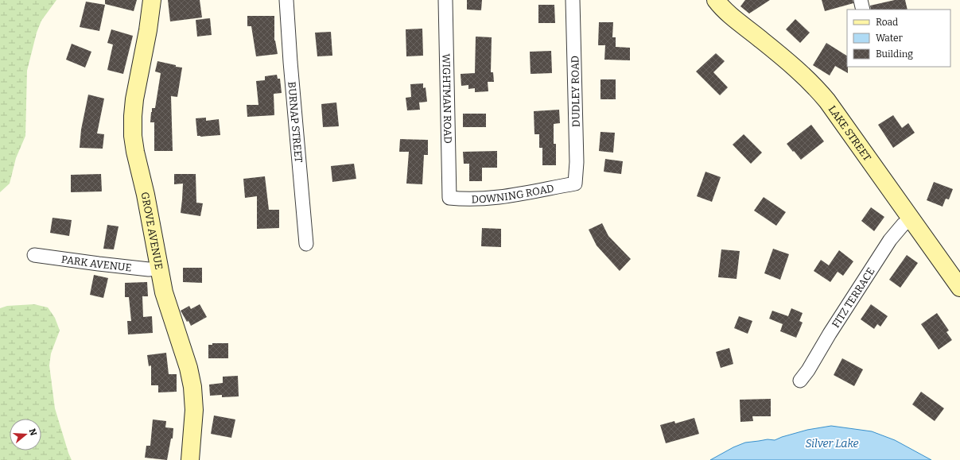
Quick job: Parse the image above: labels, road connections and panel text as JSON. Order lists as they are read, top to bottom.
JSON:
{
  "streets": {
    "street": [
      "DUDLEY ROAD",
      "WIGHTMAN ROAD",
      "BURNAP STREET",
      "LAKE STREET",
      "DOWNING ROAD",
      "GROVE AVENUE",
      "PARK AVENUE",
      "FITZ TERRACE"
    ]
  },
  "crossings": [
    ["DUDLEY ROAD", "DOWNING ROAD"],
    ["WIGHTMAN ROAD", "DOWNING ROAD"],
    ["LAKE STREET", "FITZ TERRACE"],
    ["GROVE AVENUE", "PARK AVENUE"]
  ],
  "water": ["Silver Lake"],
  "legend": ["Road", "Water", "Building"],
  "north": "right"
}
